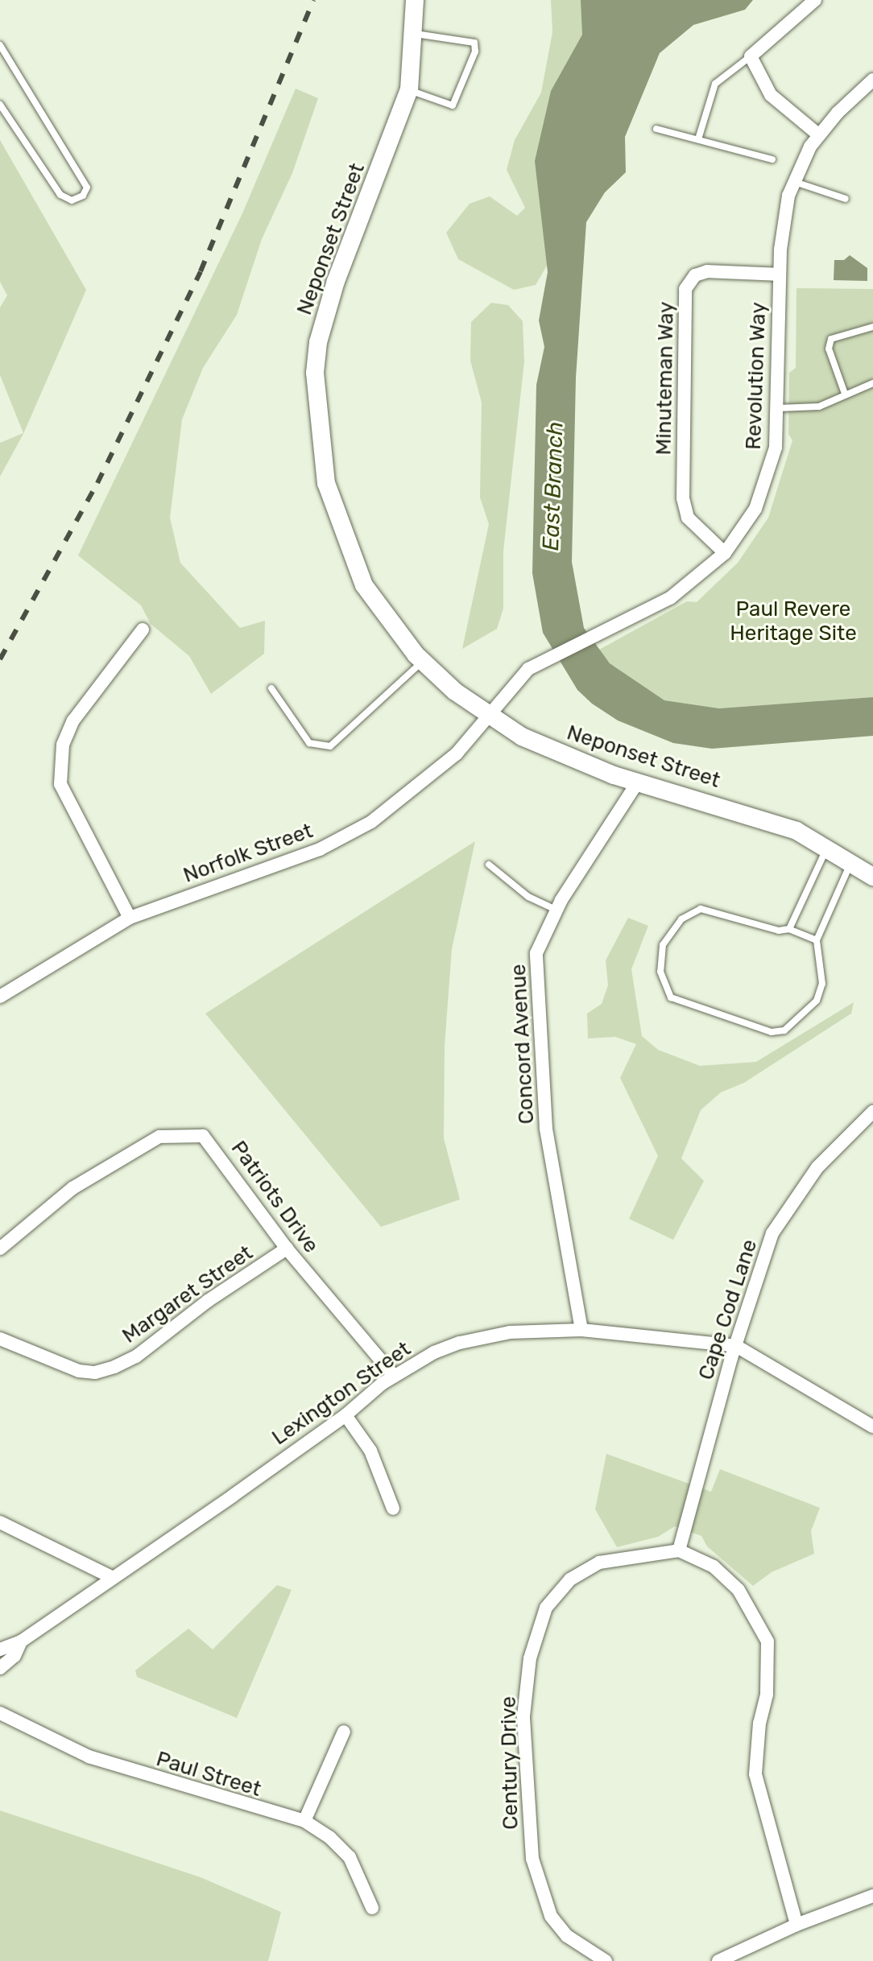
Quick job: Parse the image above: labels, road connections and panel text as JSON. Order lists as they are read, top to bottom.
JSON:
{
  "streets": {
    "main road": ["Neponset Street"],
    "street": [
      "Revolution Way",
      "Minuteman Way",
      "Norfolk Street",
      "Concord Avenue",
      "Patriots Drive",
      "Margaret Street",
      "Cape Cod Lane",
      "Lexington Street",
      "Century Drive",
      "Paul Street"
    ]
  },
  "crossings": [
    ["Neponset Street", "Revolution Way"],
    ["Neponset Street", "Norfolk Street"],
    ["Neponset Street", "Concord Avenue"],
    ["Revolution Way", "Minuteman Way"],
    ["Revolution Way", "Norfolk Street"],
    ["Concord Avenue", "Lexington Street"],
    ["Patriots Drive", "Margaret Street"],
    ["Patriots Drive", "Lexington Street"],
    ["Cape Cod Lane", "Lexington Street"],
    ["Cape Cod Lane", "Century Drive"]
  ],
  "water": ["East Branch"],
  "parks": ["Paul Revere Heritage Site"]
}
